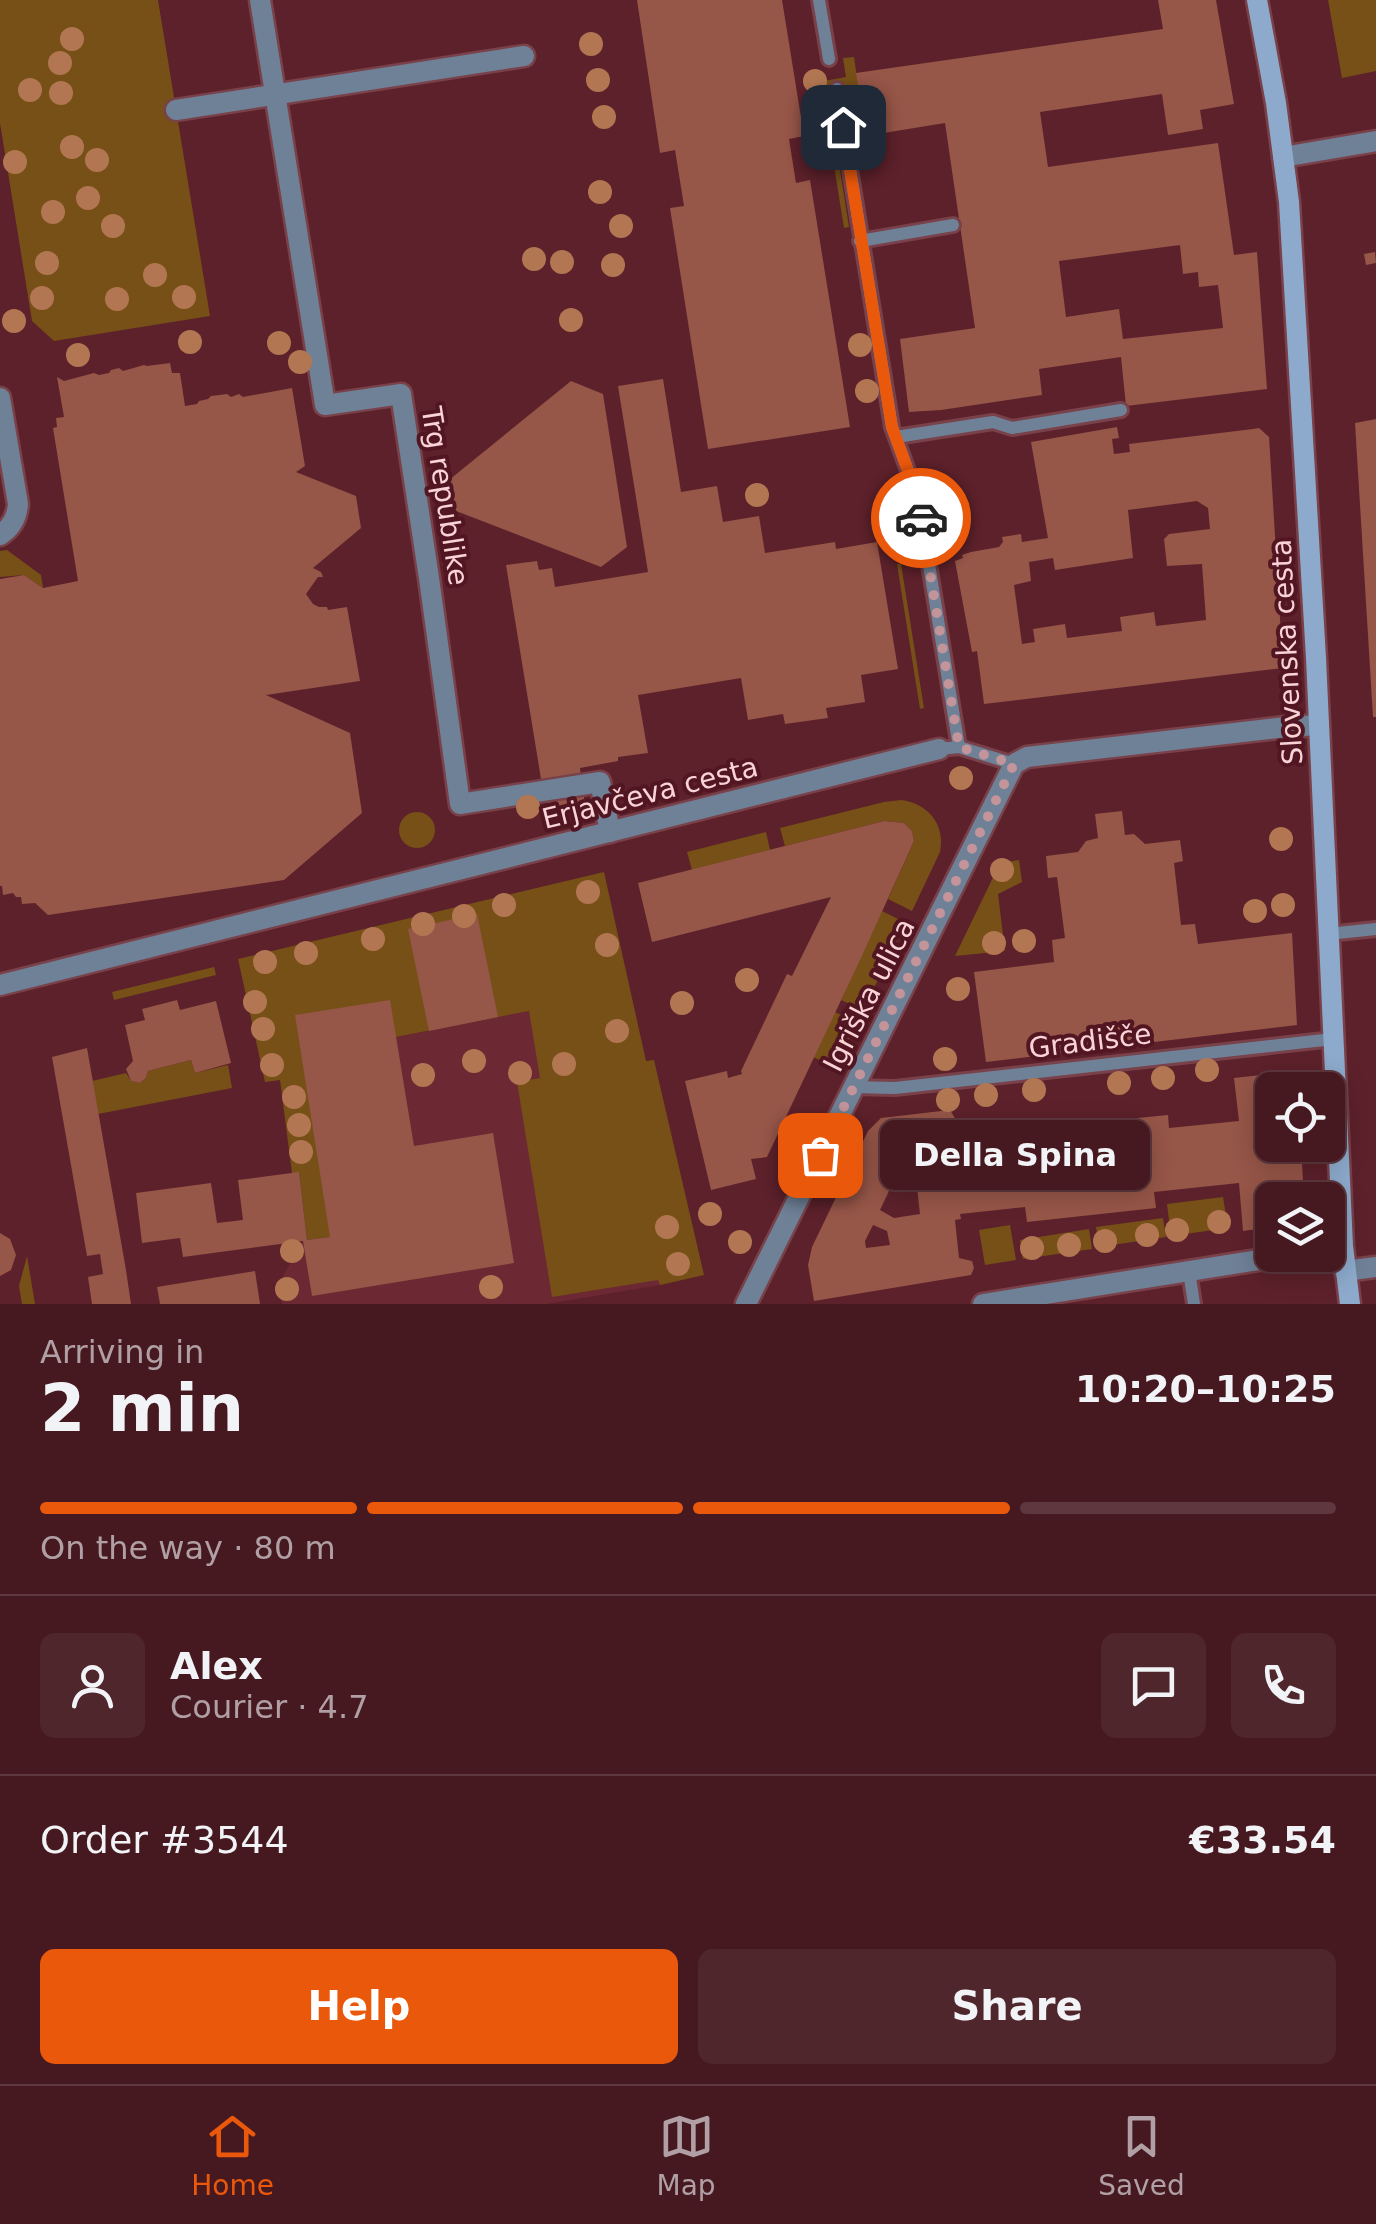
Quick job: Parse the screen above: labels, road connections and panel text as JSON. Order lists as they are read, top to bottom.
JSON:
{
  "streets": {
    "street": [
      "Trg republike",
      "Slovenska cesta",
      "Erjavčeva cesta",
      "Igriška ulica"
    ],
    "lane": ["Gradišče"]
  },
  "crossings": [
    ["Trg republike", "Erjavčeva cesta"],
    ["Slovenska cesta", "Gradišče"],
    ["Igriška ulica", "Gradišče"]
  ],
  "places": ["Della Spina"],
  "page": {
    "bubble": "Della Spina",
    "heading": ["2 min", "Arriving in", "10:20–10:25"],
    "panel": [
      "Alex",
      "Courier · 4.7",
      "Order #3544",
      "€33.54"
    ],
    "bar": "On the way · 80 m",
    "buttons": ["Help", "Share"],
    "tabs": ["Home", "Map", "Saved"]
  }
}
